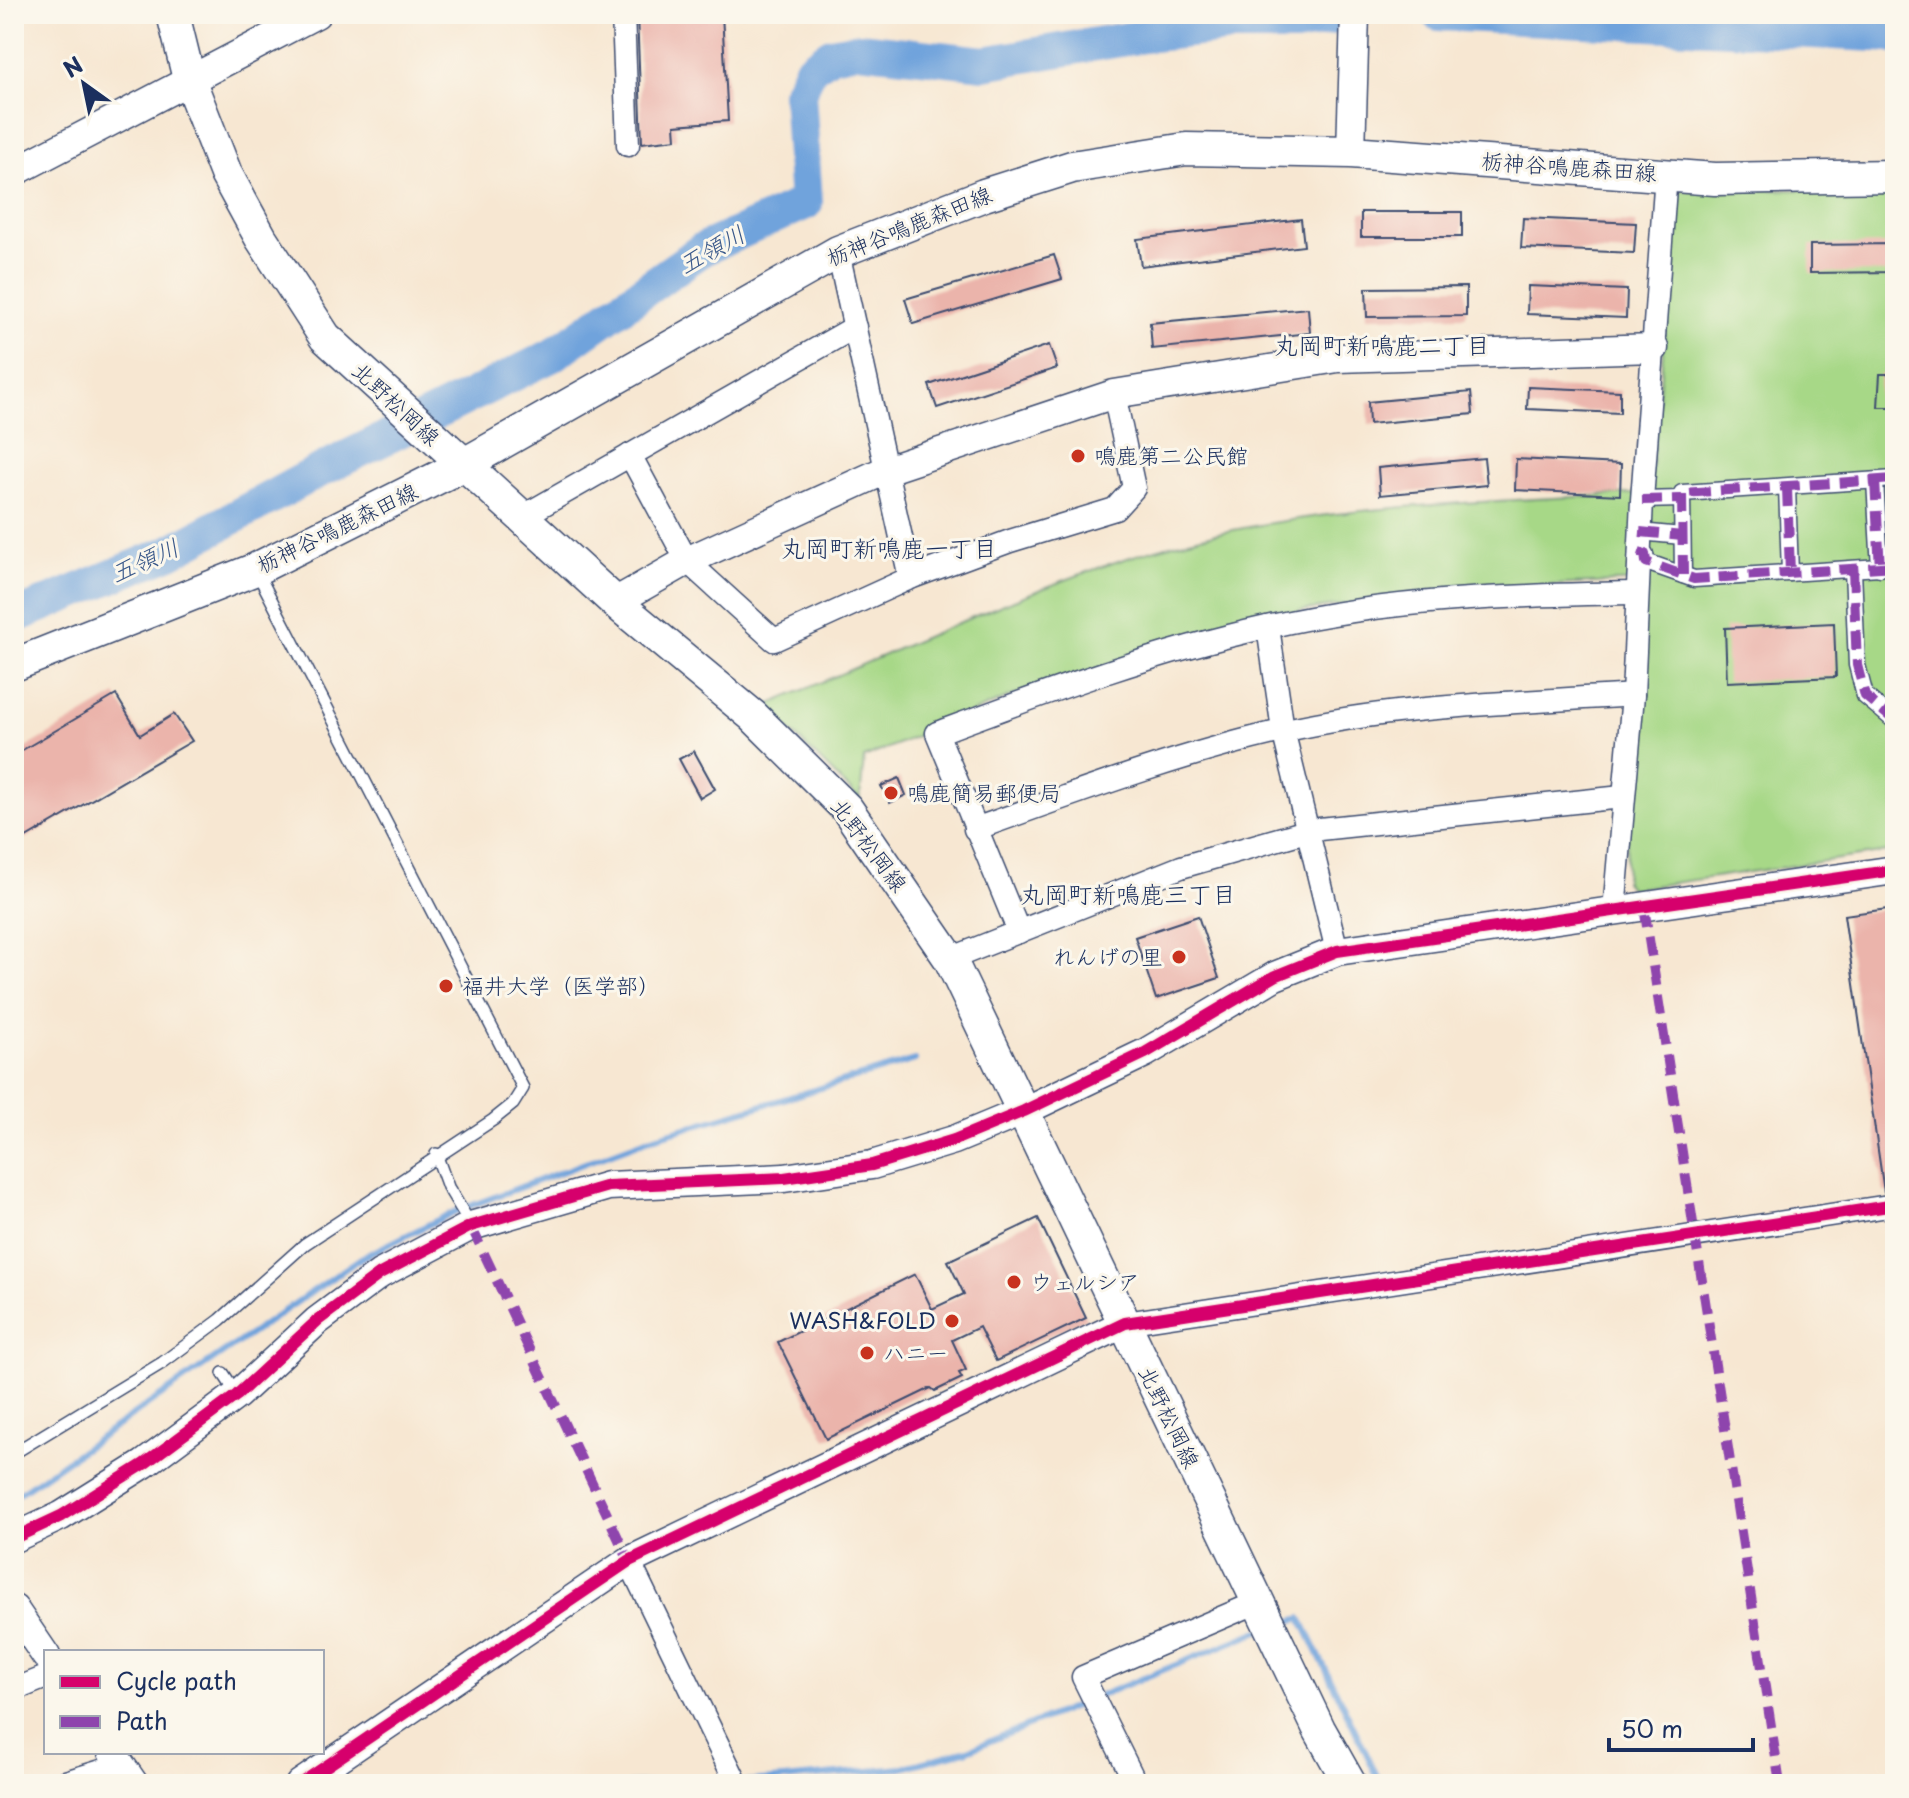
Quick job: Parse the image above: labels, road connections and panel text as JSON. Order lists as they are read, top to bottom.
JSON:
{
  "streets": {
    "main road": ["栃神谷鳴鹿森田線", "北野松岡線"]
  },
  "crossings": [
    ["栃神谷鳴鹿森田線", "北野松岡線"]
  ],
  "districts": ["丸岡町新鳴鹿二丁目", "丸岡町新鳴鹿一丁目", "丸岡町新鳴鹿三丁目"],
  "water": ["五領川"],
  "places": [
    "鳴鹿第二公民館",
    "鳴鹿簡易郵便局",
    "れんげの里",
    "福井大学（医学部）",
    "ウェルシア",
    "WASH&FOLD",
    "ハニー"
  ],
  "legend": ["Cycle path", "Path"],
  "scale_bar": "50 m",
  "north": "top left"
}
